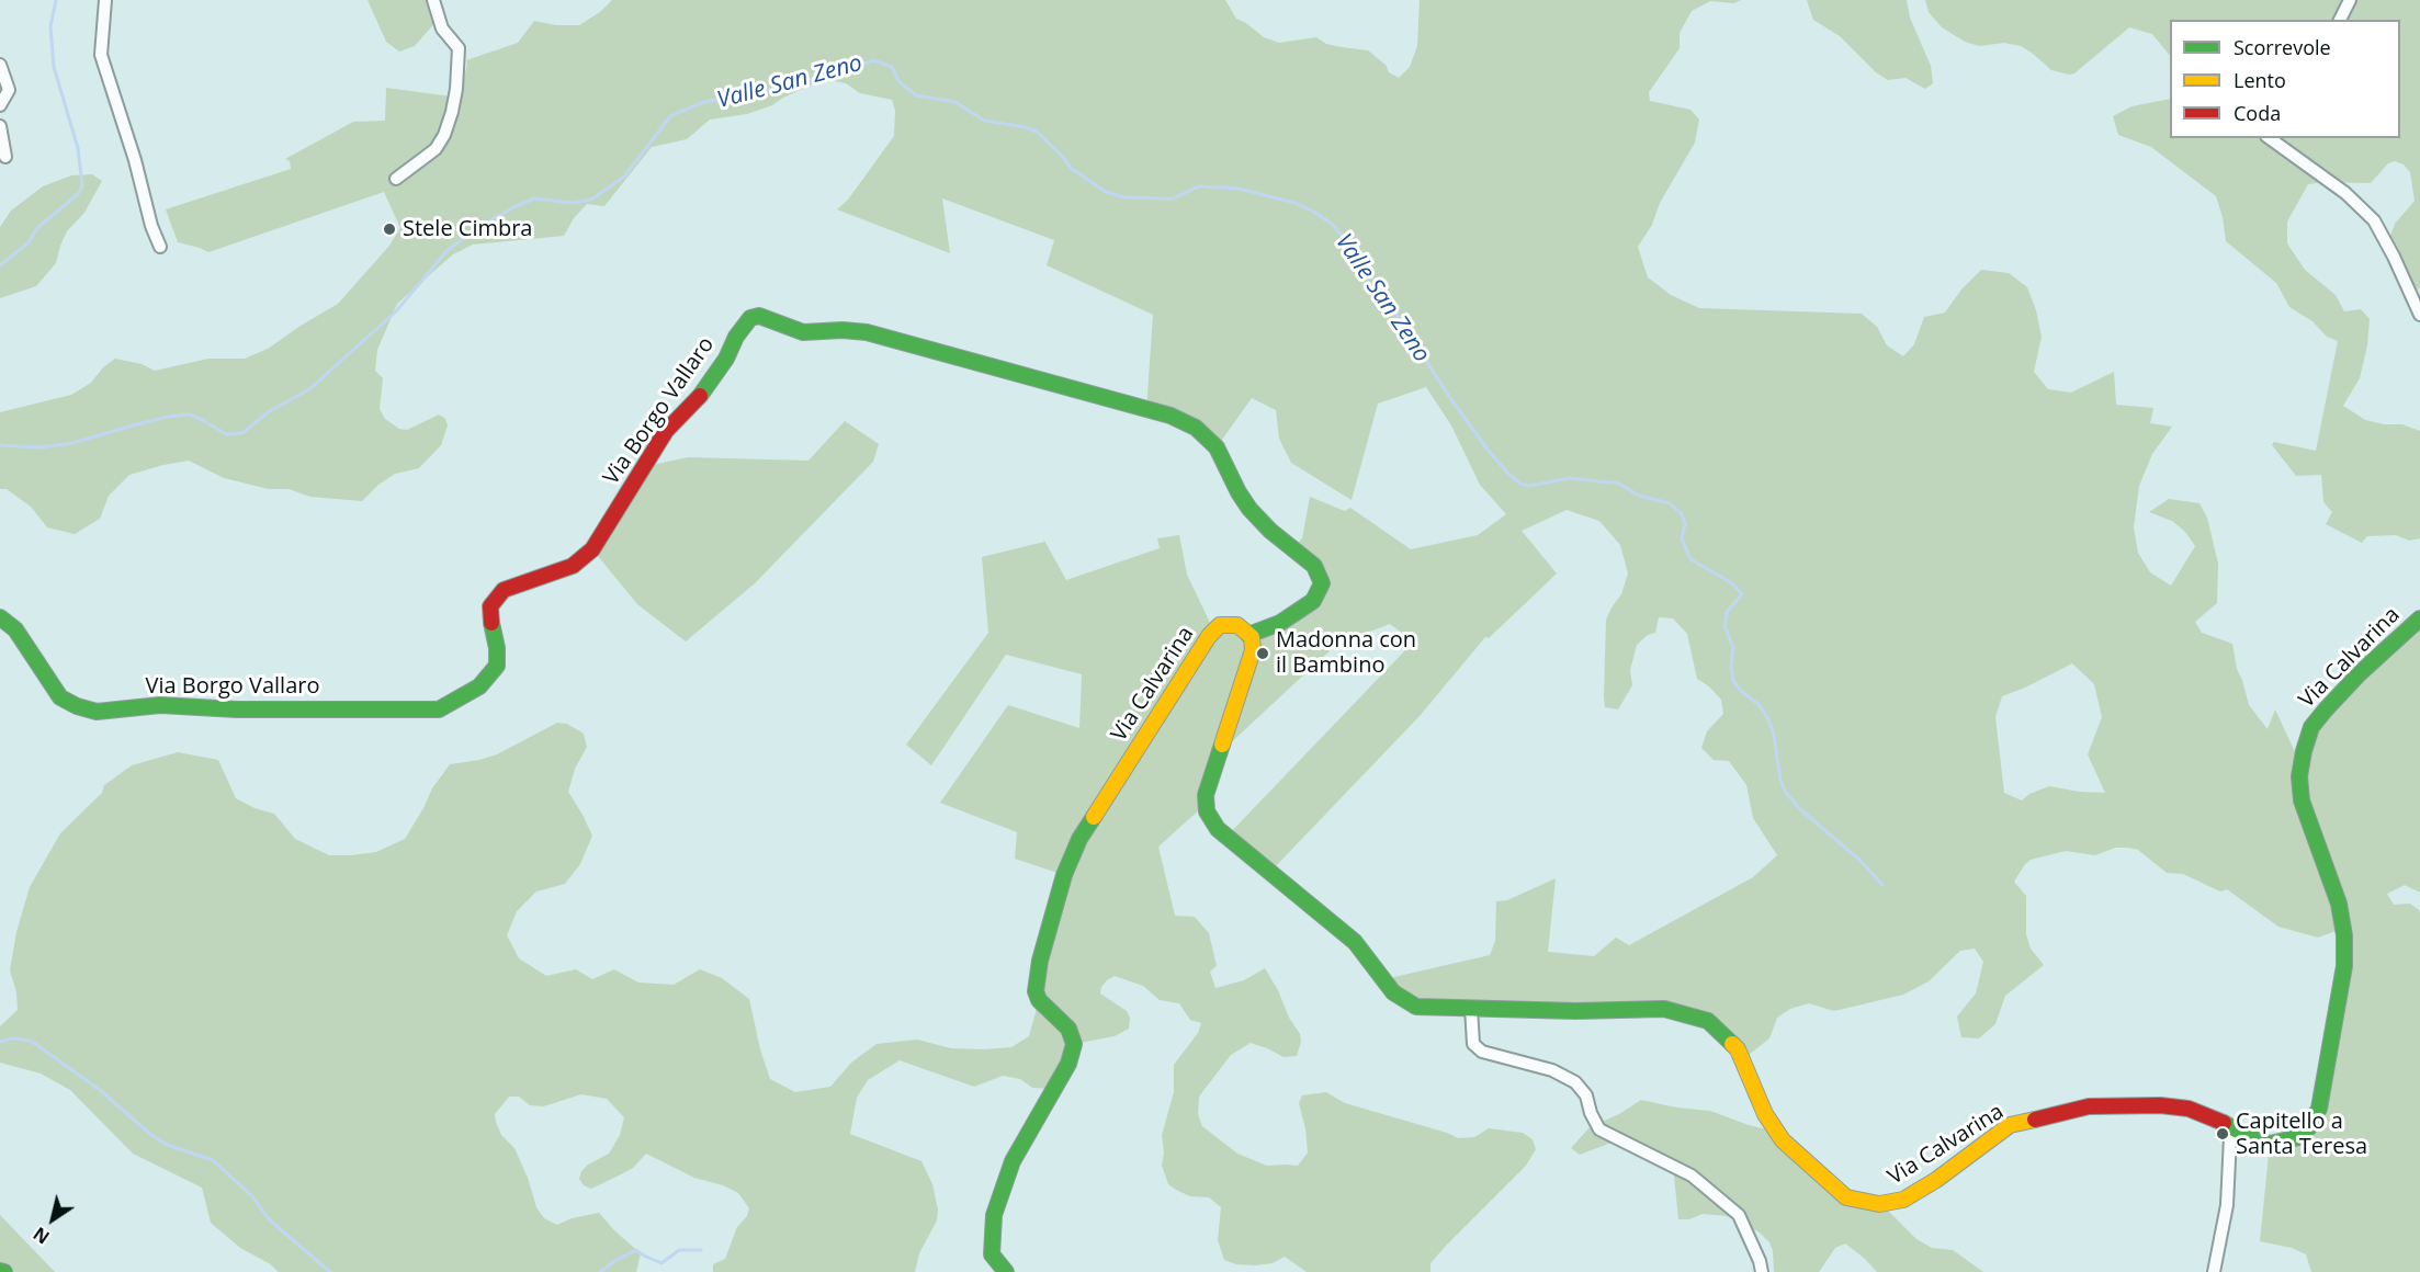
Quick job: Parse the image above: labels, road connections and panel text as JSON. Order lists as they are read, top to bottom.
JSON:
{
  "streets": {
    "street": ["Via Borgo Vallaro", "Via Calvarina"]
  },
  "crossings": [
    ["Via Borgo Vallaro", "Via Calvarina"]
  ],
  "water": ["Valle San Zeno"],
  "places": ["Stele Cimbra", "Madonna con il Bambino", "Capitello a Santa Teresa"],
  "legend": ["Scorrevole", "Lento", "Coda"],
  "north": "bottom left"
}
